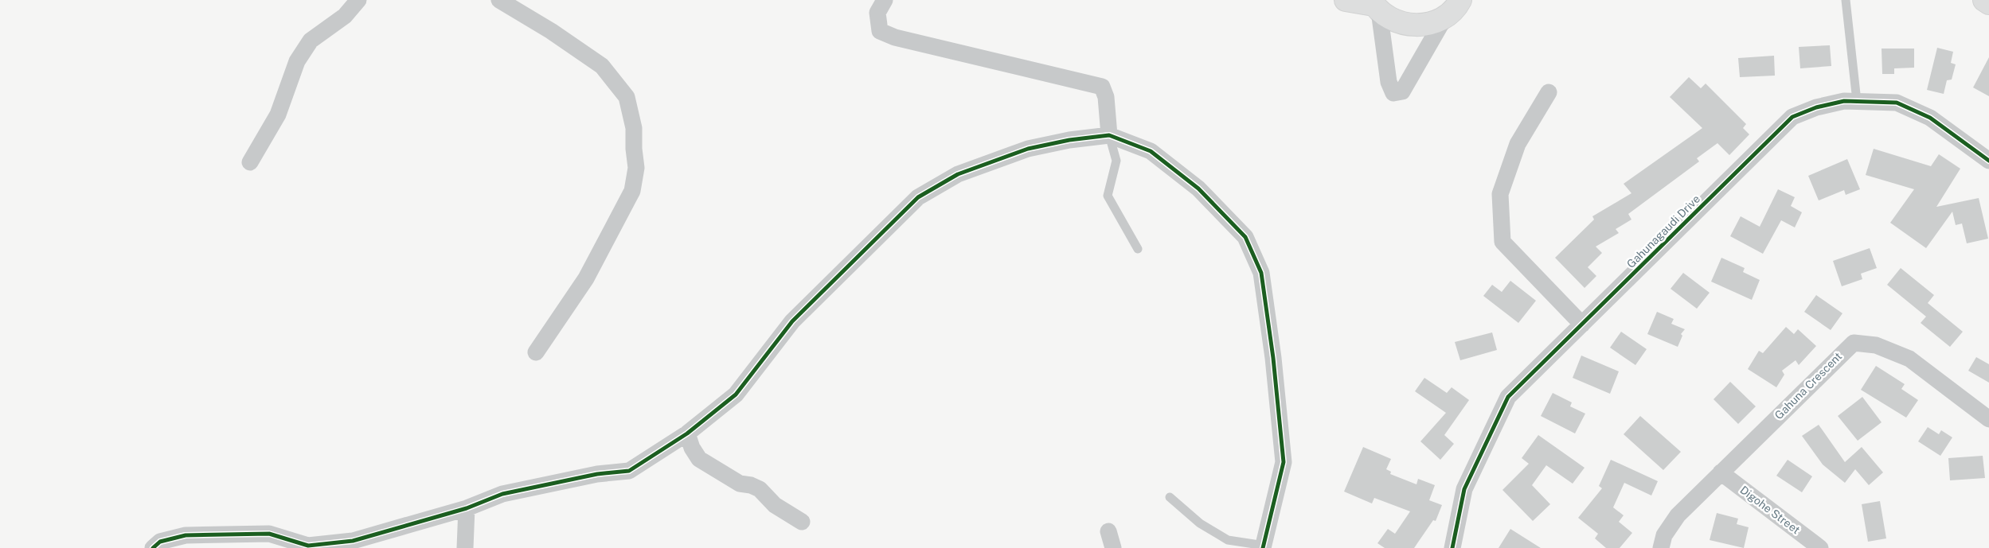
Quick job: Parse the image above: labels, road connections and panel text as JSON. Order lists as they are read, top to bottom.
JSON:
{
  "streets": {
    "street": ["Gahunagaudi Drive", "Gahuna Crescent", "Digohe Street"]
  },
  "crossings": [
    ["Gahuna Crescent", "Digohe Street"]
  ]
}
